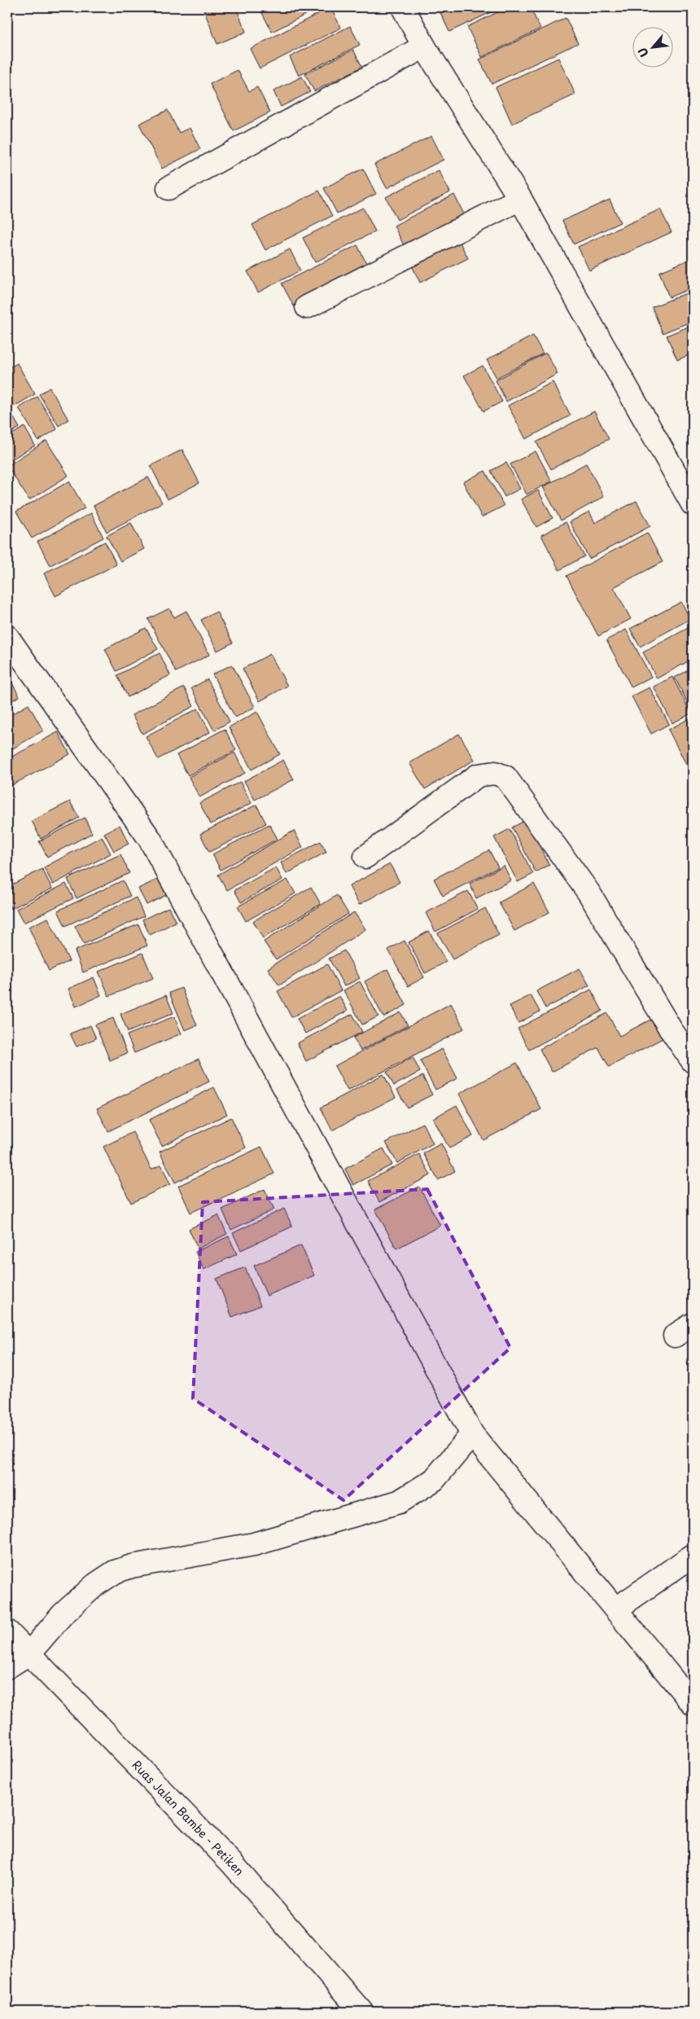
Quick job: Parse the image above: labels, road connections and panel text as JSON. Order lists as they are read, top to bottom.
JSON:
{
  "streets": {
    "street": ["Ruas Jalan Bambe - Petiken"]
  },
  "north": "bottom left"
}
